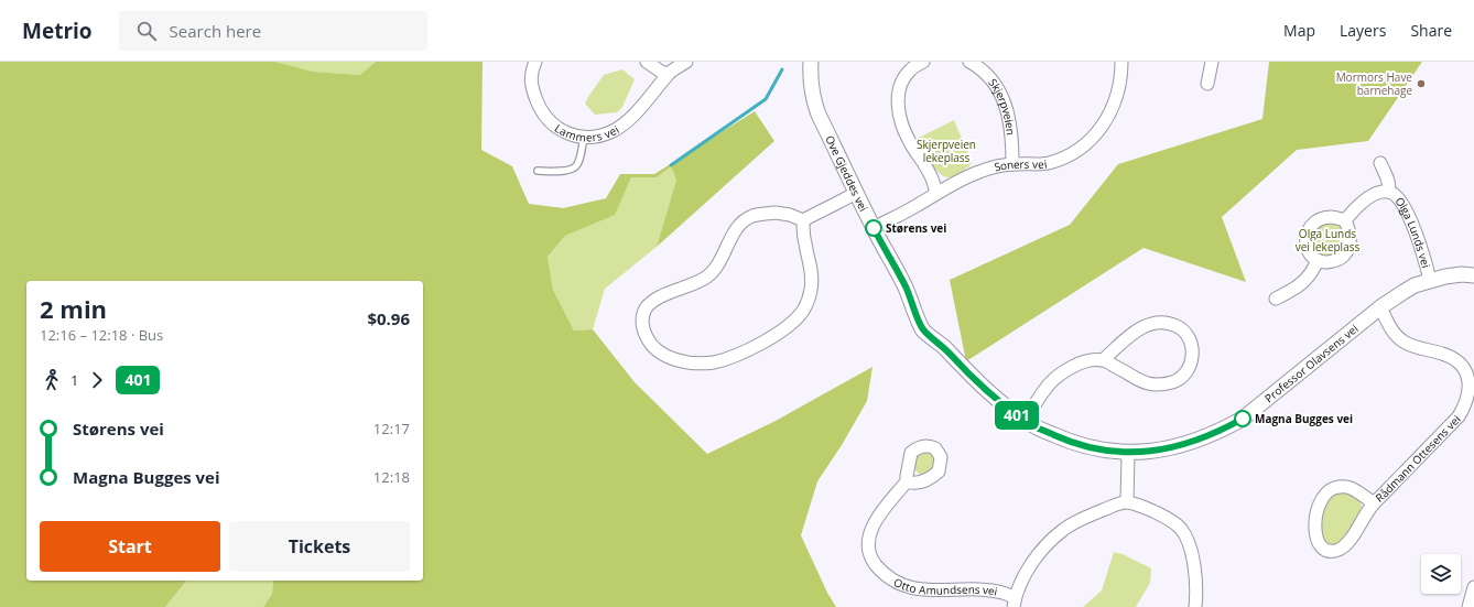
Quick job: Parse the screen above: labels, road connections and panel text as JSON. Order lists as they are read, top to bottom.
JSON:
{
  "streets": {
    "street": [
      "Skjerpveien",
      "Lammers vei",
      "Soners vei",
      "Ove Gjeddes vei",
      "Olga Lunds vei",
      "Professor Olavsens vei",
      "Rådmann Ottesens vei",
      "Otto Amundsens vei"
    ]
  },
  "crossings": [
    ["Skjerpveien", "Soners vei"],
    ["Soners vei", "Ove Gjeddes vei"],
    ["Ove Gjeddes vei", "Professor Olavsens vei"],
    ["Olga Lunds vei", "Professor Olavsens vei"],
    ["Professor Olavsens vei", "Rådmann Ottesens vei"]
  ],
  "parks": ["Skjerpveien lekeplass", "Olga Lunds vei lekeplass"],
  "places": ["Mormors Have barnehage", "Størens vei", "Magna Bugges vei"],
  "lines": ["bus line 401"],
  "page": {
    "header": "Metrio",
    "search": "Search here",
    "nav": ["Map", "Layers", "Share"],
    "on_map": "401",
    "heading": ["2 min", "12:16 – 12:18 · Bus", "$0.96"],
    "legs": ["1", "401"],
    "list": [
      {
        "name": "Størens vei",
        "value": "12:17"
      },
      {
        "name": "Magna Bugges vei",
        "value": "12:18"
      }
    ],
    "buttons": ["Start", "Tickets"]
  }
}
